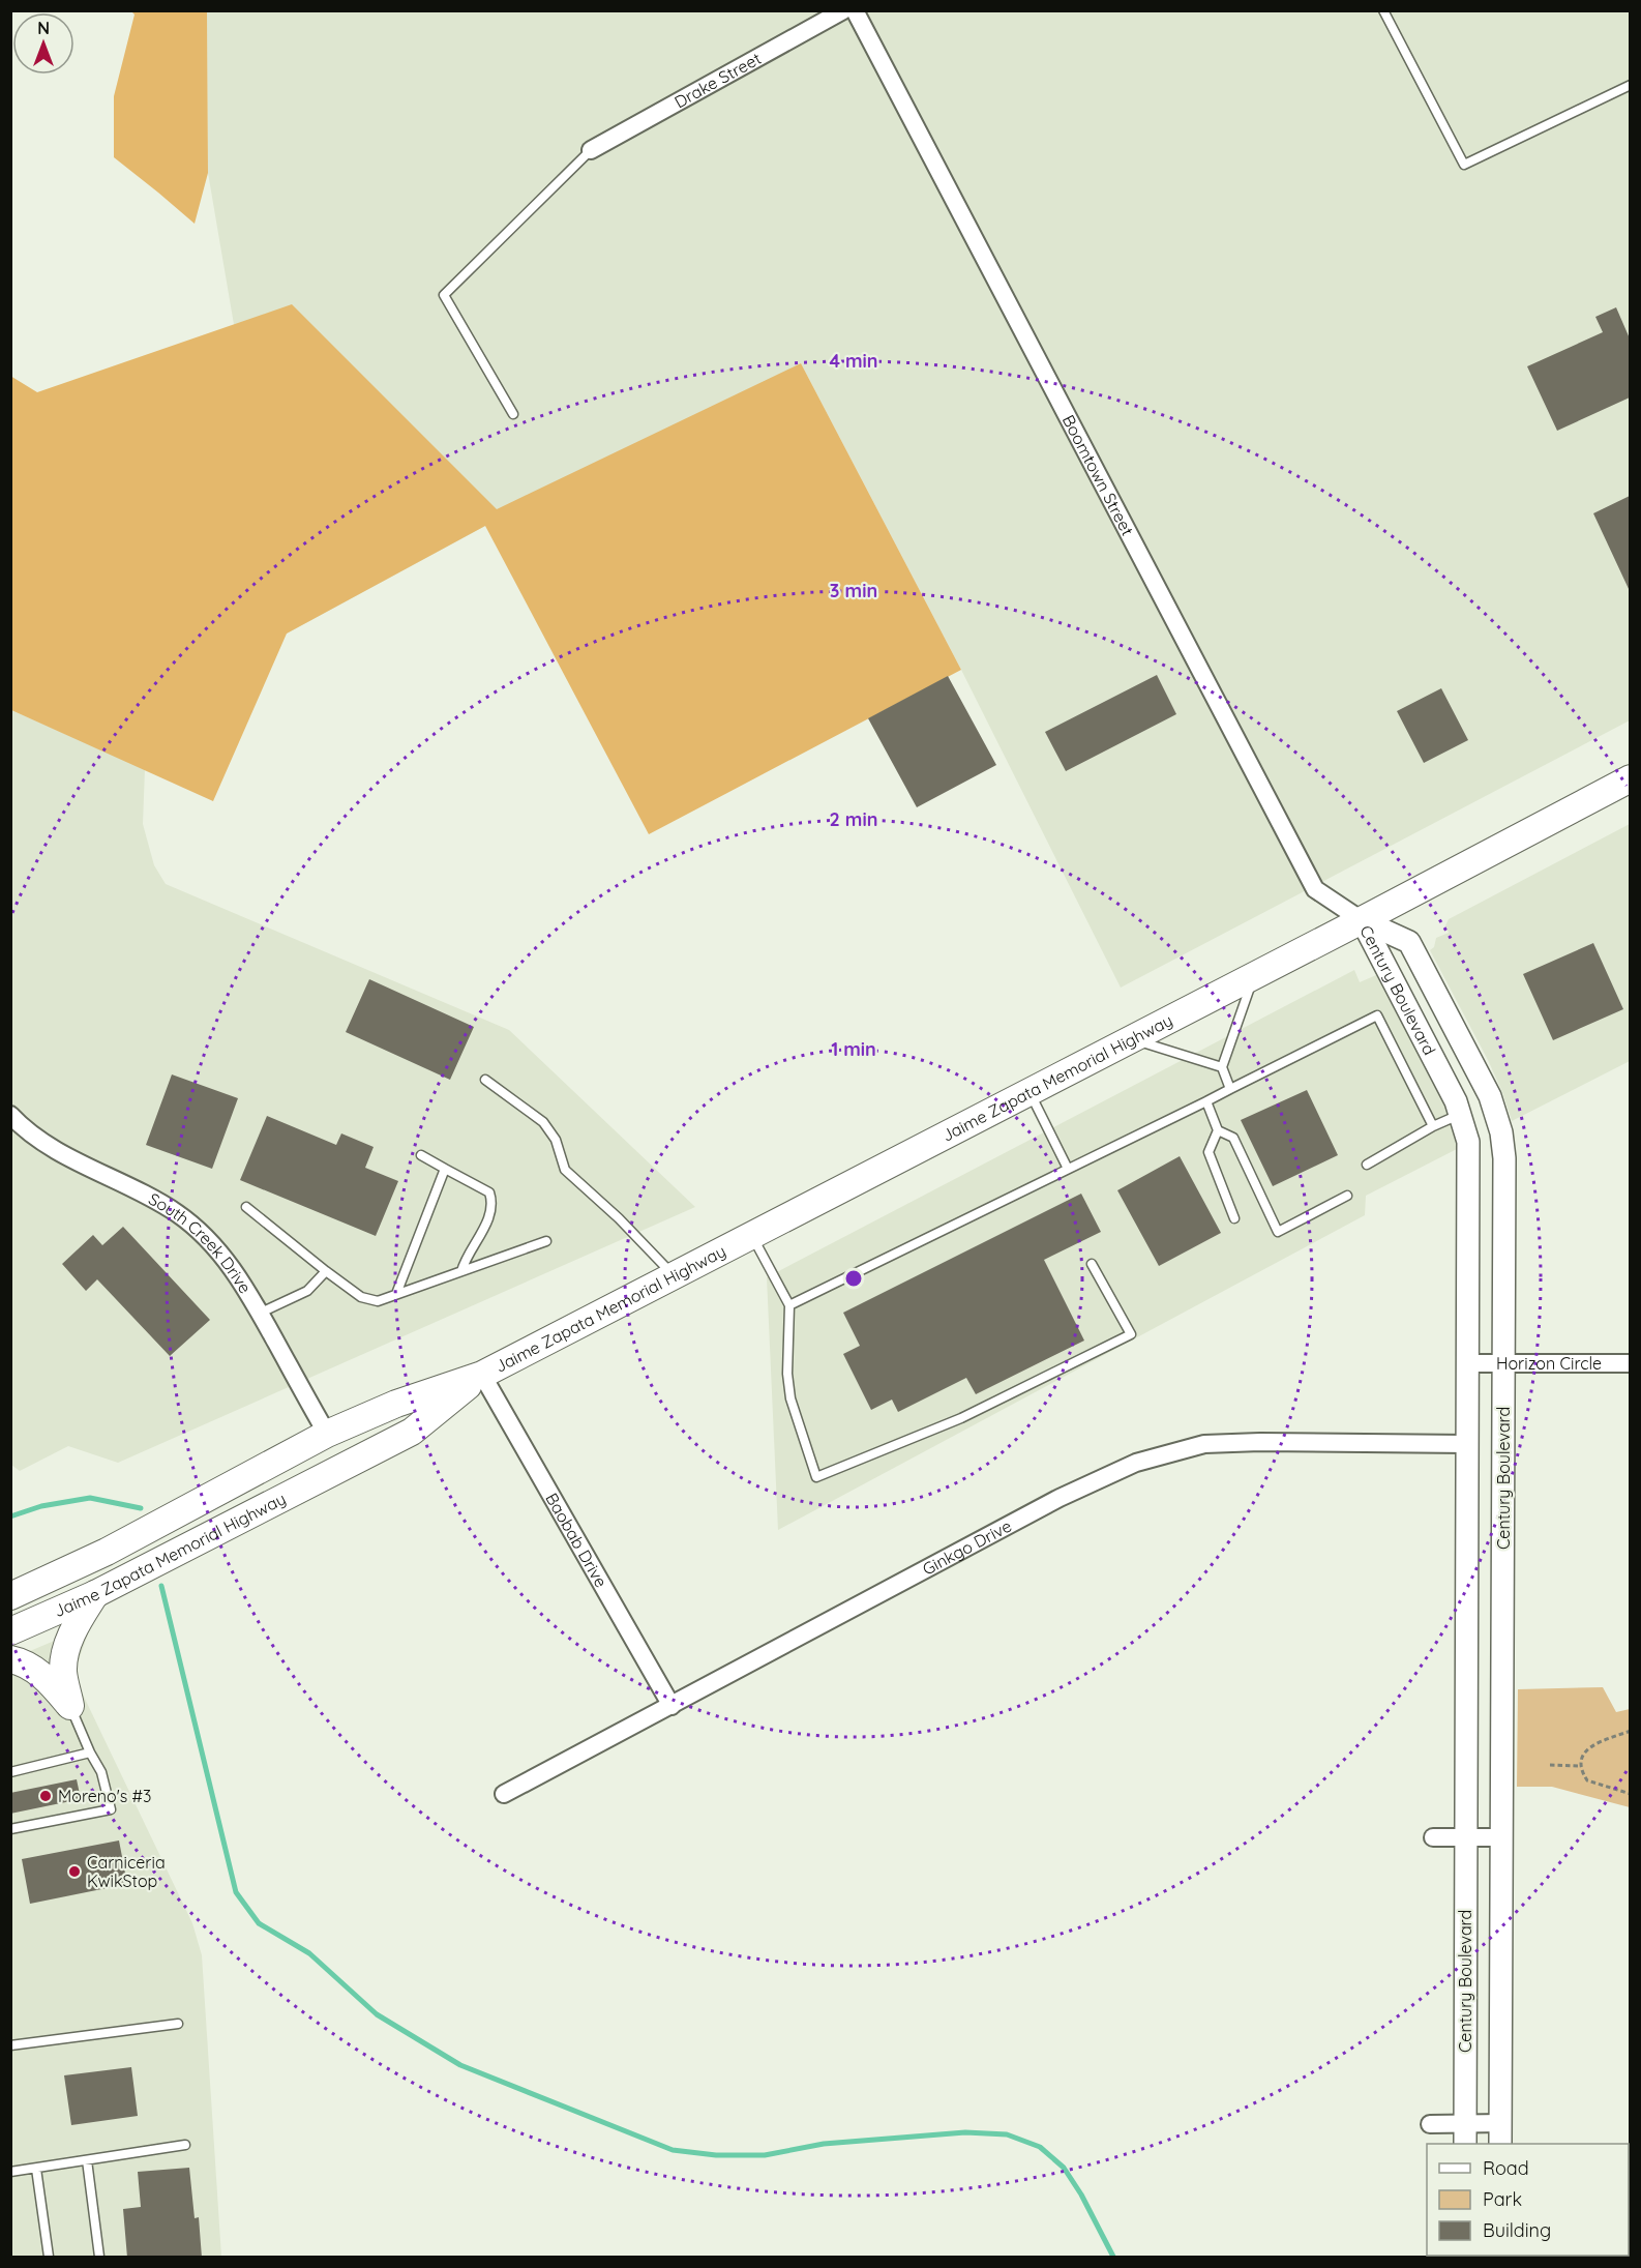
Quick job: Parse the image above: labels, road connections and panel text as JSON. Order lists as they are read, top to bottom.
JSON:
{
  "streets": {
    "main road": ["Jaime Zapata Memorial Highway"],
    "street": [
      "Drake Street",
      "Boomtown Street",
      "Century Boulevard",
      "South Creek Drive",
      "Horizon Circle",
      "Baobab Drive",
      "Ginkgo Drive"
    ]
  },
  "crossings": [
    ["Boomtown Street", "Century Boulevard"],
    ["Boomtown Street", "Jaime Zapata Memorial Highway"],
    ["Century Boulevard", "Jaime Zapata Memorial Highway"],
    ["Century Boulevard", "Horizon Circle"],
    ["Century Boulevard", "Ginkgo Drive"],
    ["Jaime Zapata Memorial Highway", "South Creek Drive"],
    ["Jaime Zapata Memorial Highway", "Baobab Drive"],
    ["Baobab Drive", "Ginkgo Drive"]
  ],
  "places": ["Moreno's #3", "Carniceria KwikStop"],
  "legend": ["Road", "Park", "Building"],
  "north": "top",
  "rings": [
    "4 min",
    "3 min",
    "2 min",
    "1 min"
  ]
}
